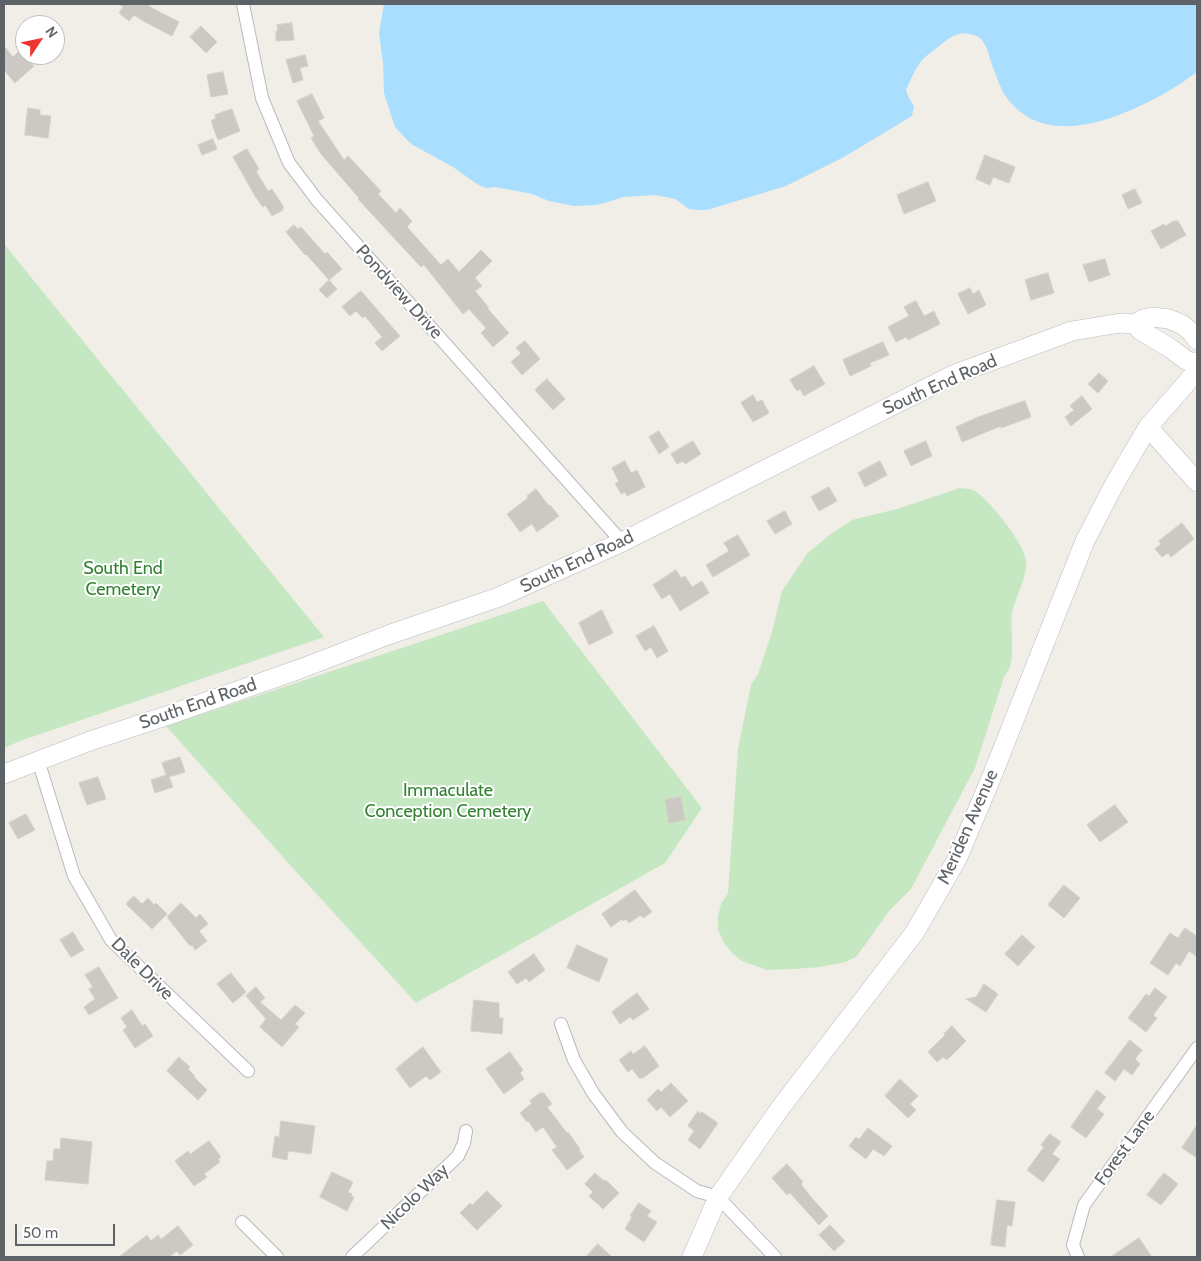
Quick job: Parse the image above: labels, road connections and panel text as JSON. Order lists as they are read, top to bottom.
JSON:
{
  "streets": {
    "street": [
      "Pondview Drive",
      "South End Road",
      "Meriden Avenue",
      "Dale Drive",
      "Forest Lane",
      "Nicolo Way"
    ]
  },
  "crossings": [
    ["Pondview Drive", "South End Road"],
    ["South End Road", "Dale Drive"]
  ],
  "parks": ["South End Cemetery", "Immaculate Conception Cemetery"],
  "scale_bar": "50 m",
  "north": "top right"
}
